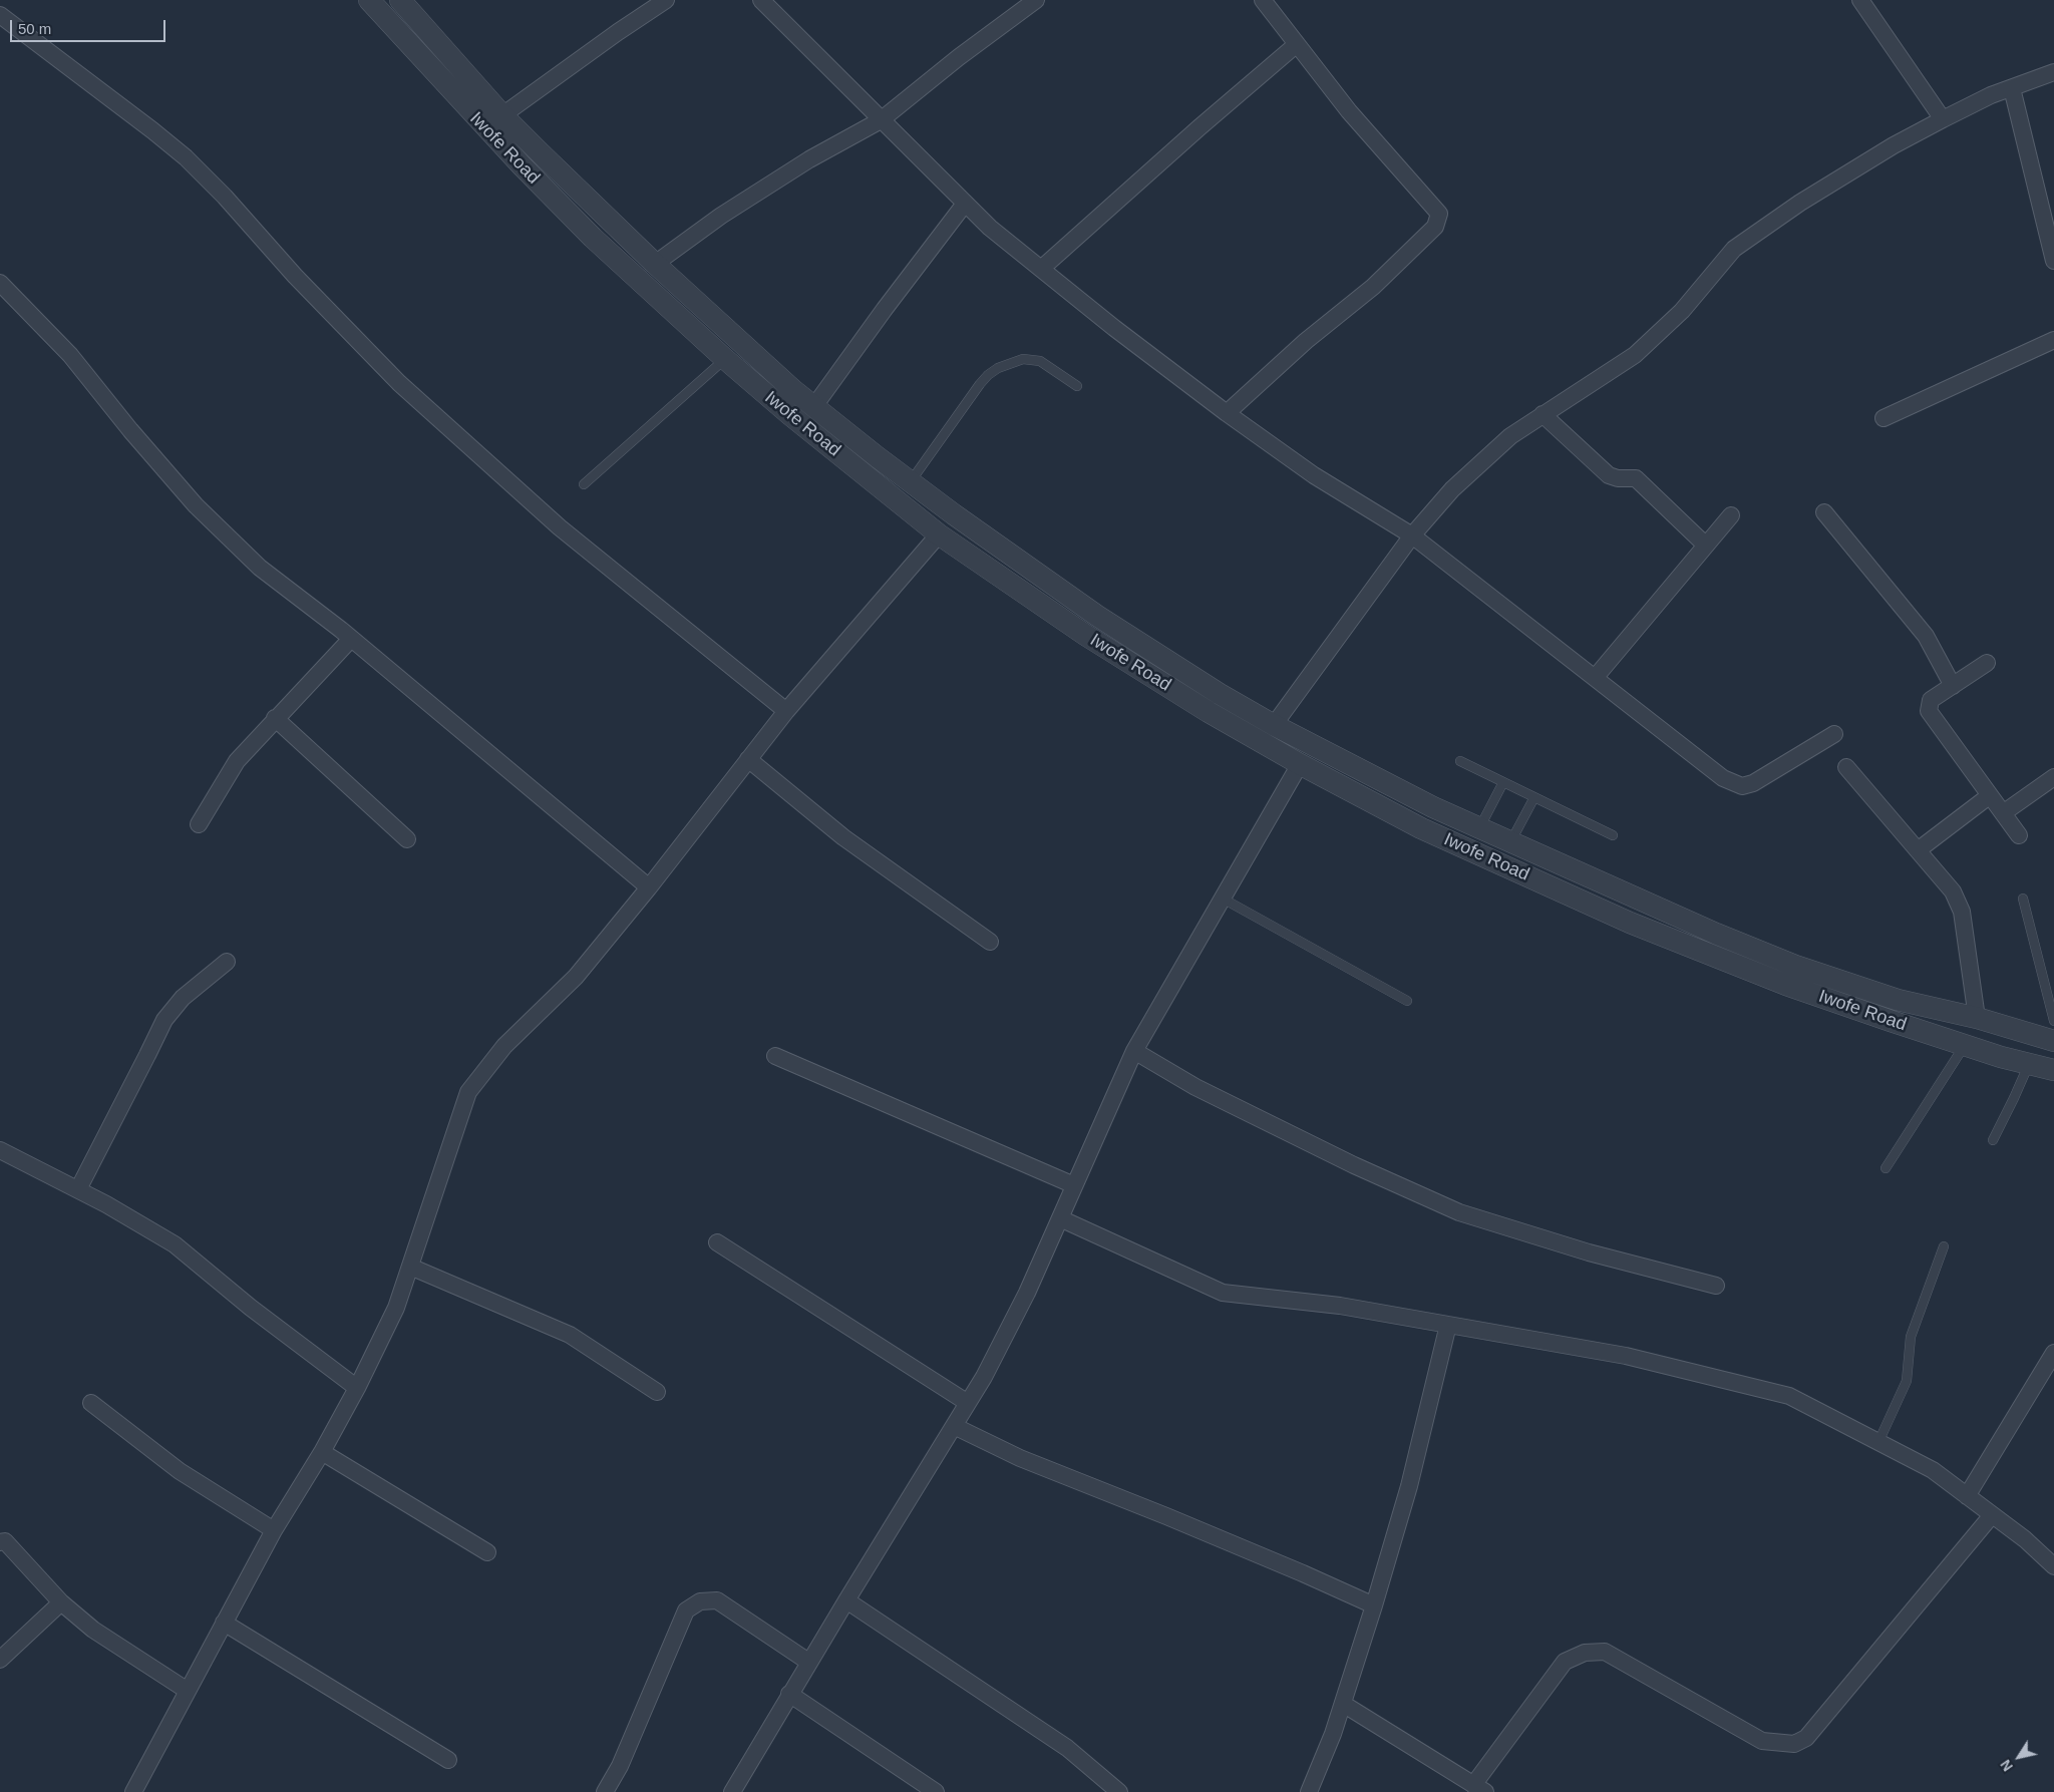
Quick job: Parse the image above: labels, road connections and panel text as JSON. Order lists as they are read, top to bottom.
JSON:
{
  "streets": {
    "street": ["Iwofe Road"]
  },
  "scale_bar": "50 m",
  "north": "bottom left"
}
